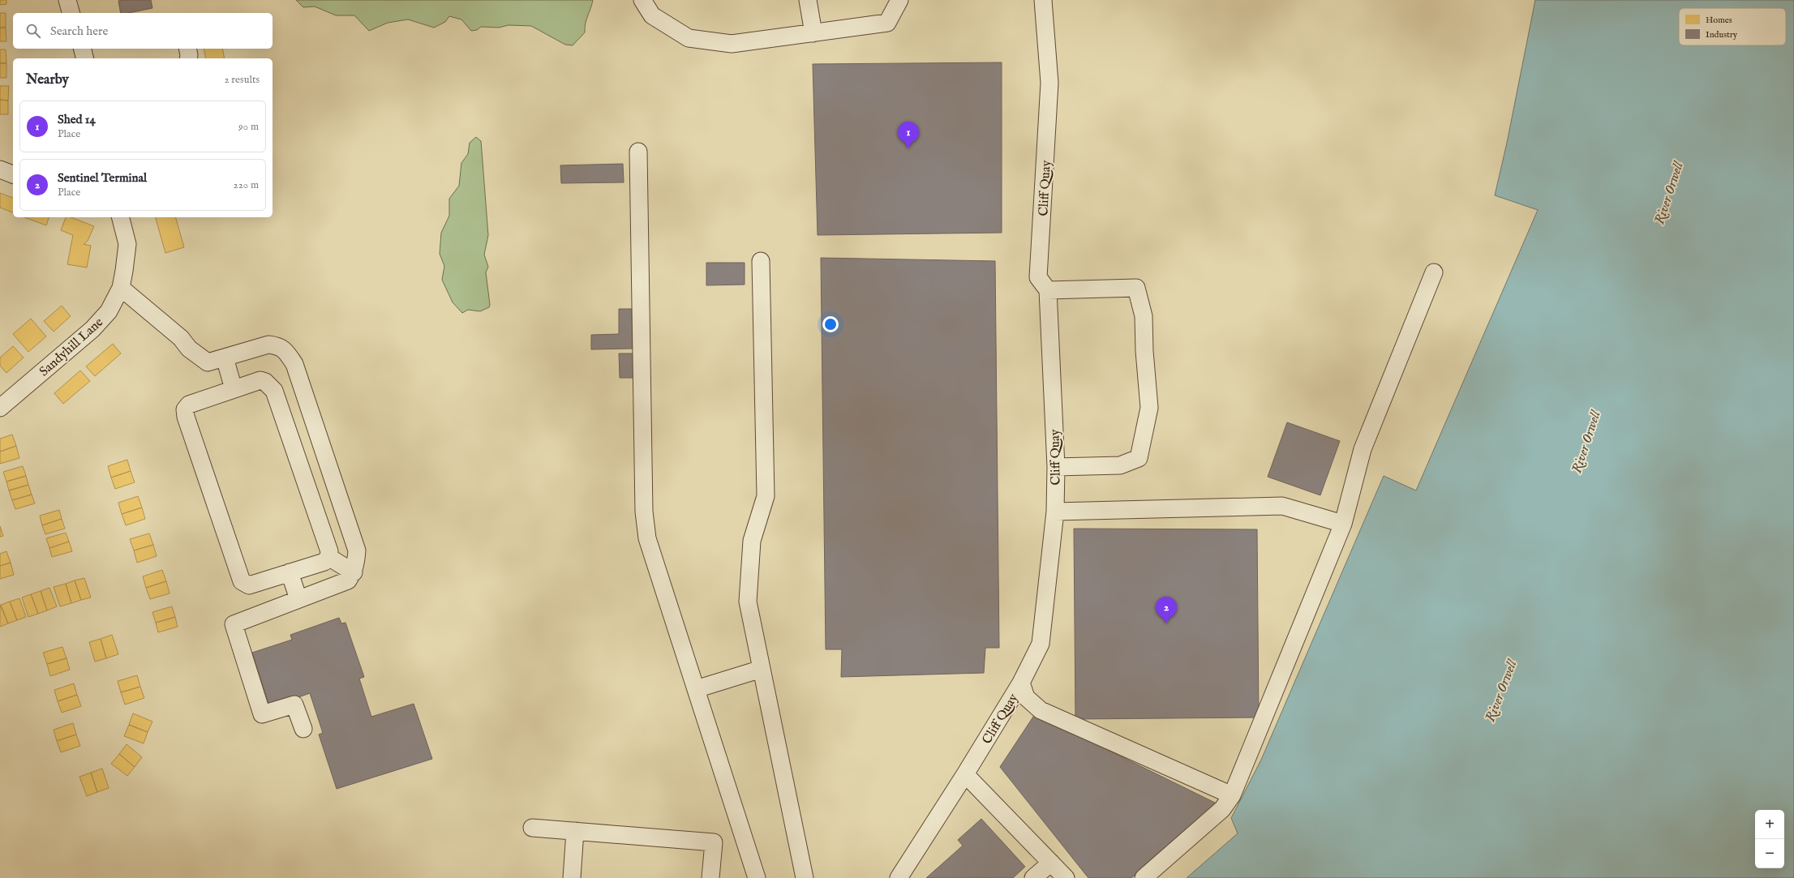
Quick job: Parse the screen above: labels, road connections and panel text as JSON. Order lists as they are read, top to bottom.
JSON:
{
  "streets": {
    "street": ["Cliff Quay", "Sandyhill Lane"]
  },
  "water": ["River Orwell"],
  "legend": ["Homes", "Industry"],
  "page": {
    "search": "Search here",
    "heading": ["Nearby", "2 results"],
    "list": [
      {
        "mark": "1",
        "name": "Shed 14",
        "note": "Place",
        "value": "90 m"
      },
      {
        "mark": "2",
        "name": "Sentinel Terminal",
        "note": "Place",
        "value": "220 m"
      }
    ],
    "pins": ["1", "2"],
    "map_buttons": ["+", "−"]
  }
}
